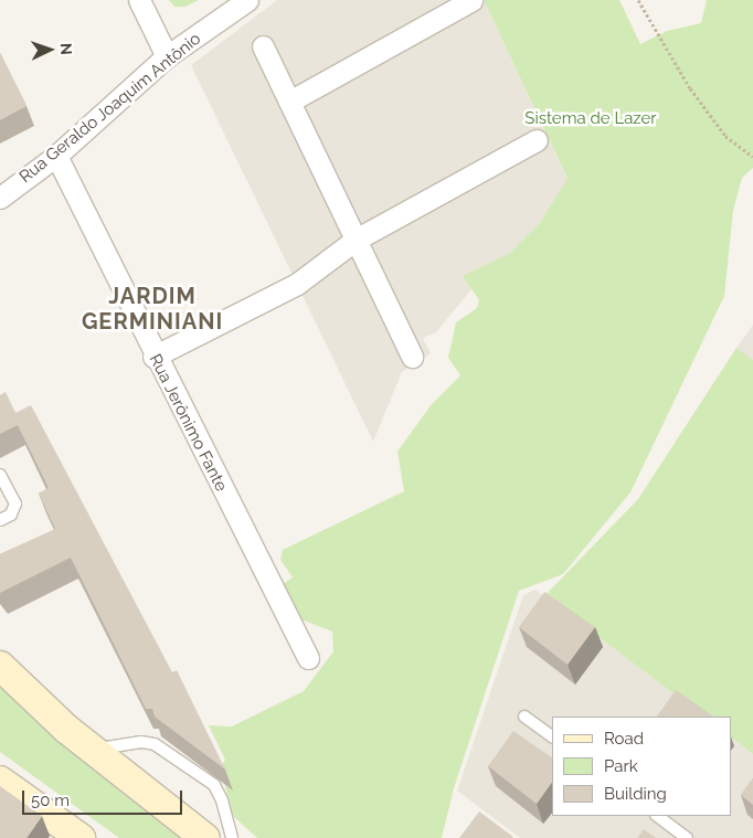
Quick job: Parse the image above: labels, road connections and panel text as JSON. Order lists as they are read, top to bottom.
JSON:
{
  "streets": {
    "street": ["Rua Geraldo Joaquim Antônio", "Rua Jerônimo Fante"]
  },
  "crossings": [
    ["Rua Geraldo Joaquim Antônio", "Rua Jerônimo Fante"]
  ],
  "districts": ["JARDIM GERMINIANI"],
  "parks": ["Sistema de Lazer"],
  "legend": ["Road", "Park", "Building"],
  "scale_bar": "50 m",
  "north": "right"
}
